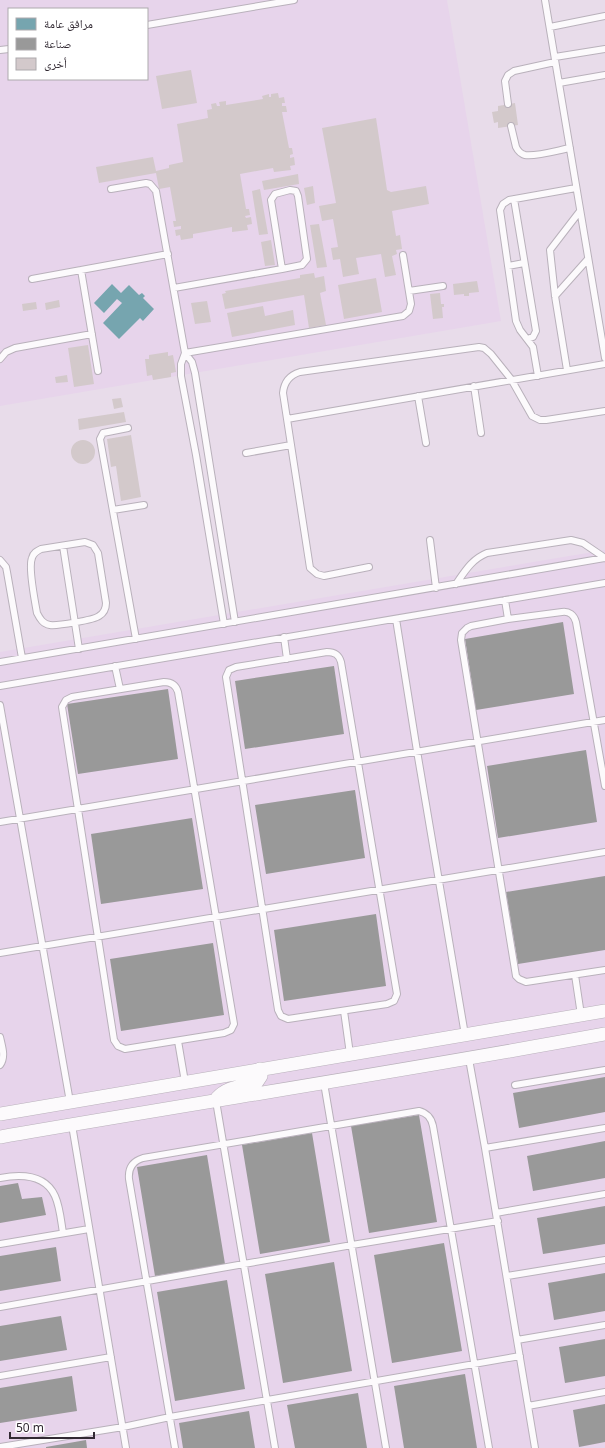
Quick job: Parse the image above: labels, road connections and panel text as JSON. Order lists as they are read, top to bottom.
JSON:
{
  "legend": ["مرافق عامة", "صناعة", "أخرى"],
  "scale_bar": "50 m"
}
